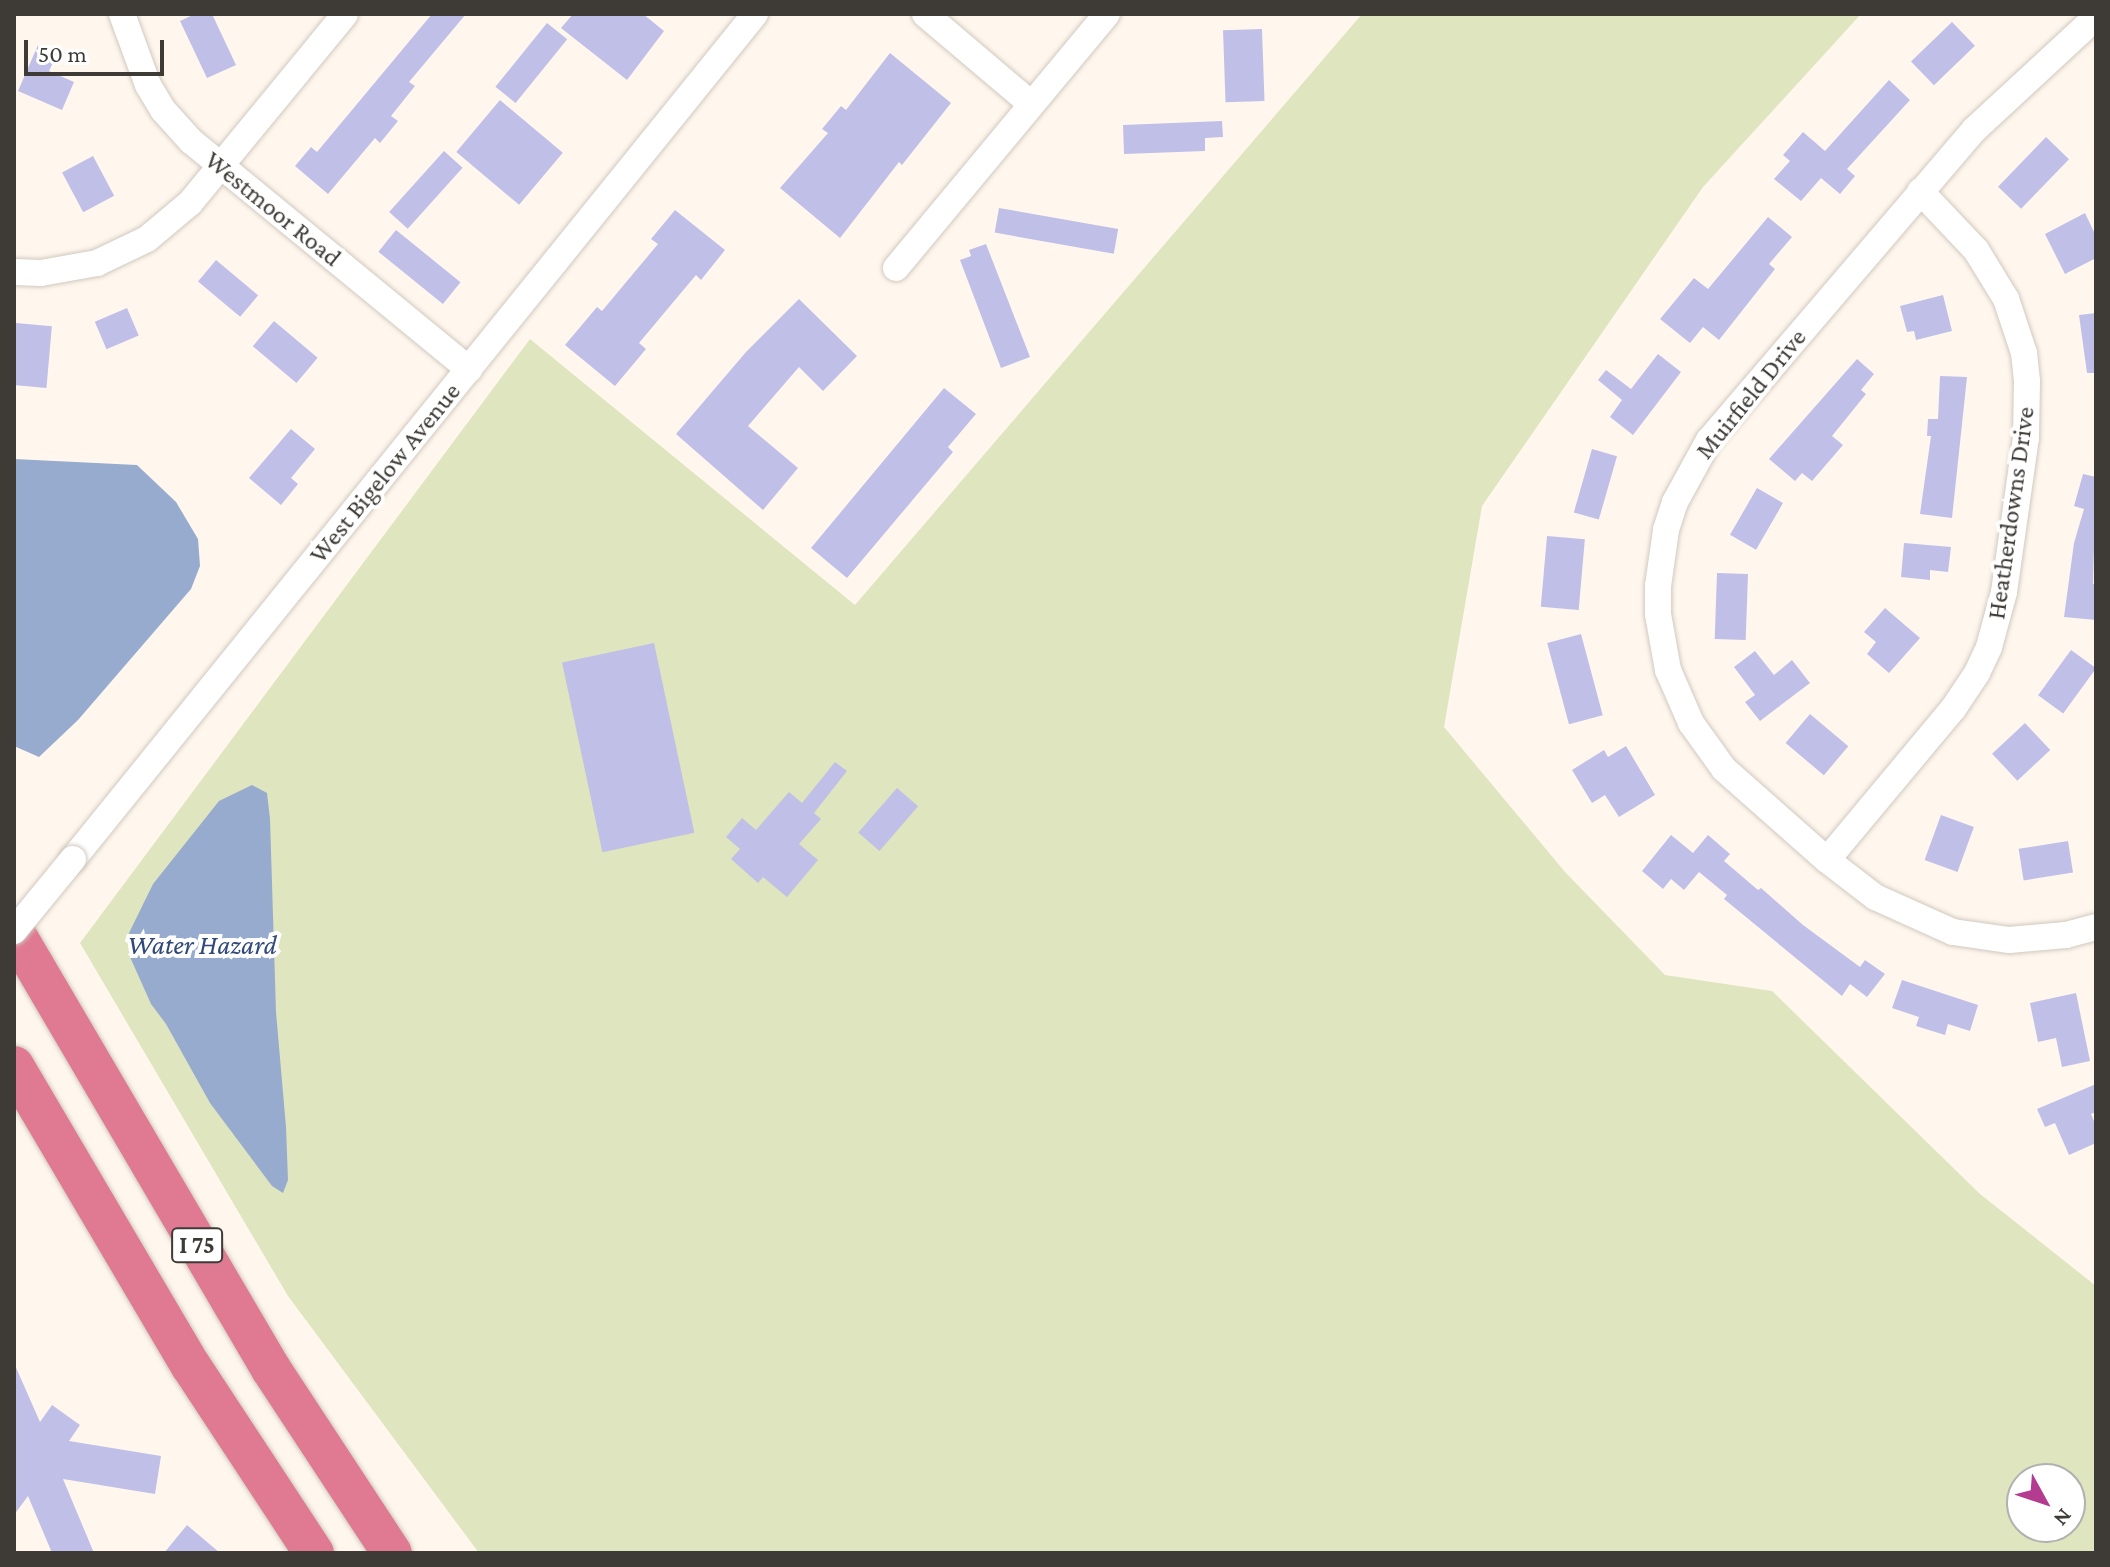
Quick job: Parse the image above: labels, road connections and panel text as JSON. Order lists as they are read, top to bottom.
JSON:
{
  "streets": {
    "highway": ["I 75"],
    "street": [
      "Westmoor Road",
      "Muirfield Drive",
      "West Bigelow Avenue",
      "Heatherdowns Drive"
    ]
  },
  "crossings": [
    ["Westmoor Road", "West Bigelow Avenue"],
    ["Muirfield Drive", "Heatherdowns Drive"],
    ["West Bigelow Avenue", "I 75"]
  ],
  "water": ["Water Hazard"],
  "scale_bar": "50 m",
  "north": "bottom right"
}
